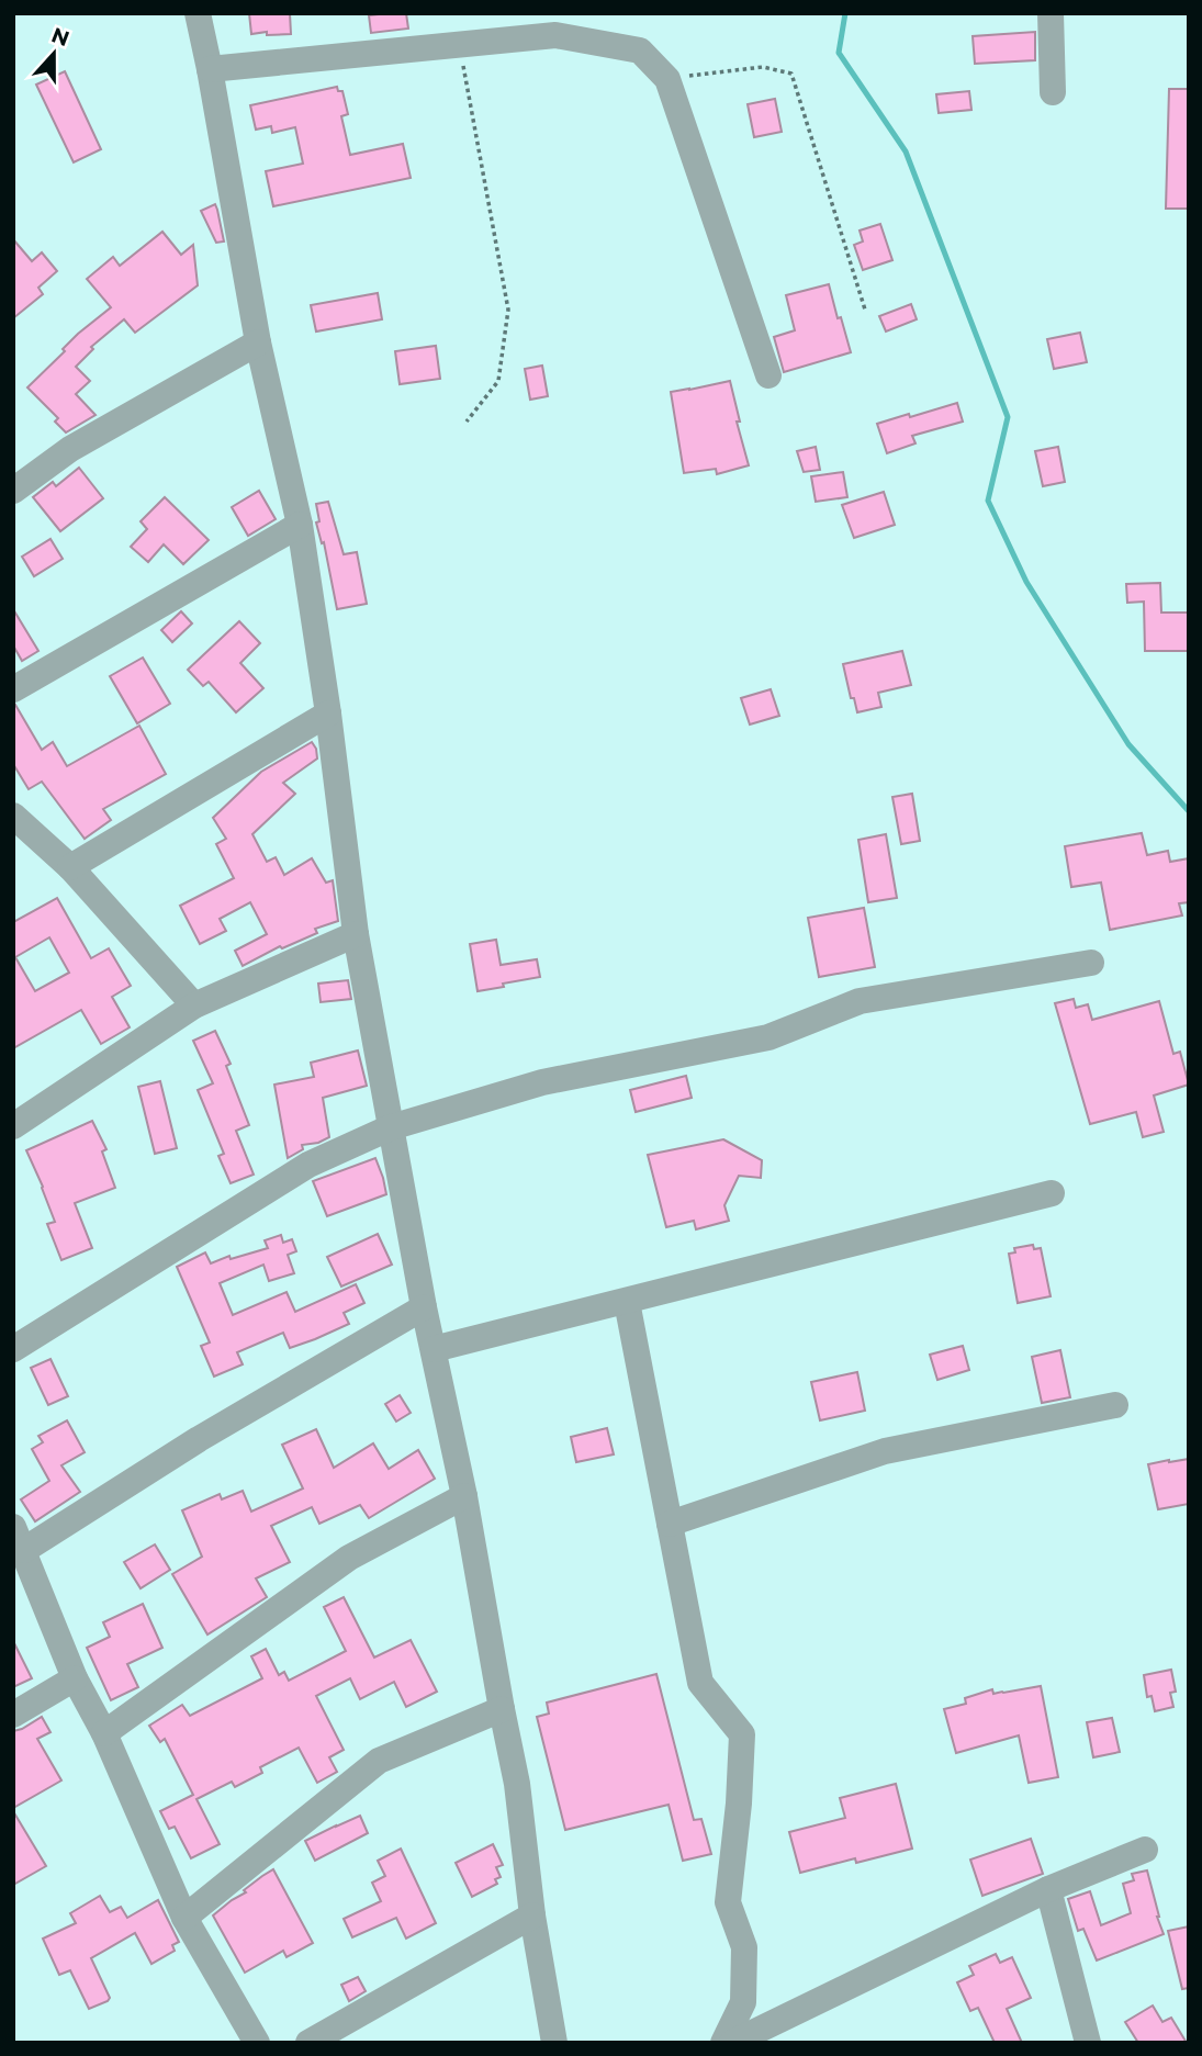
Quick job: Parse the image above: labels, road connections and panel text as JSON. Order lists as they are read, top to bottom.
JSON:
{
  "north": "top"
}
